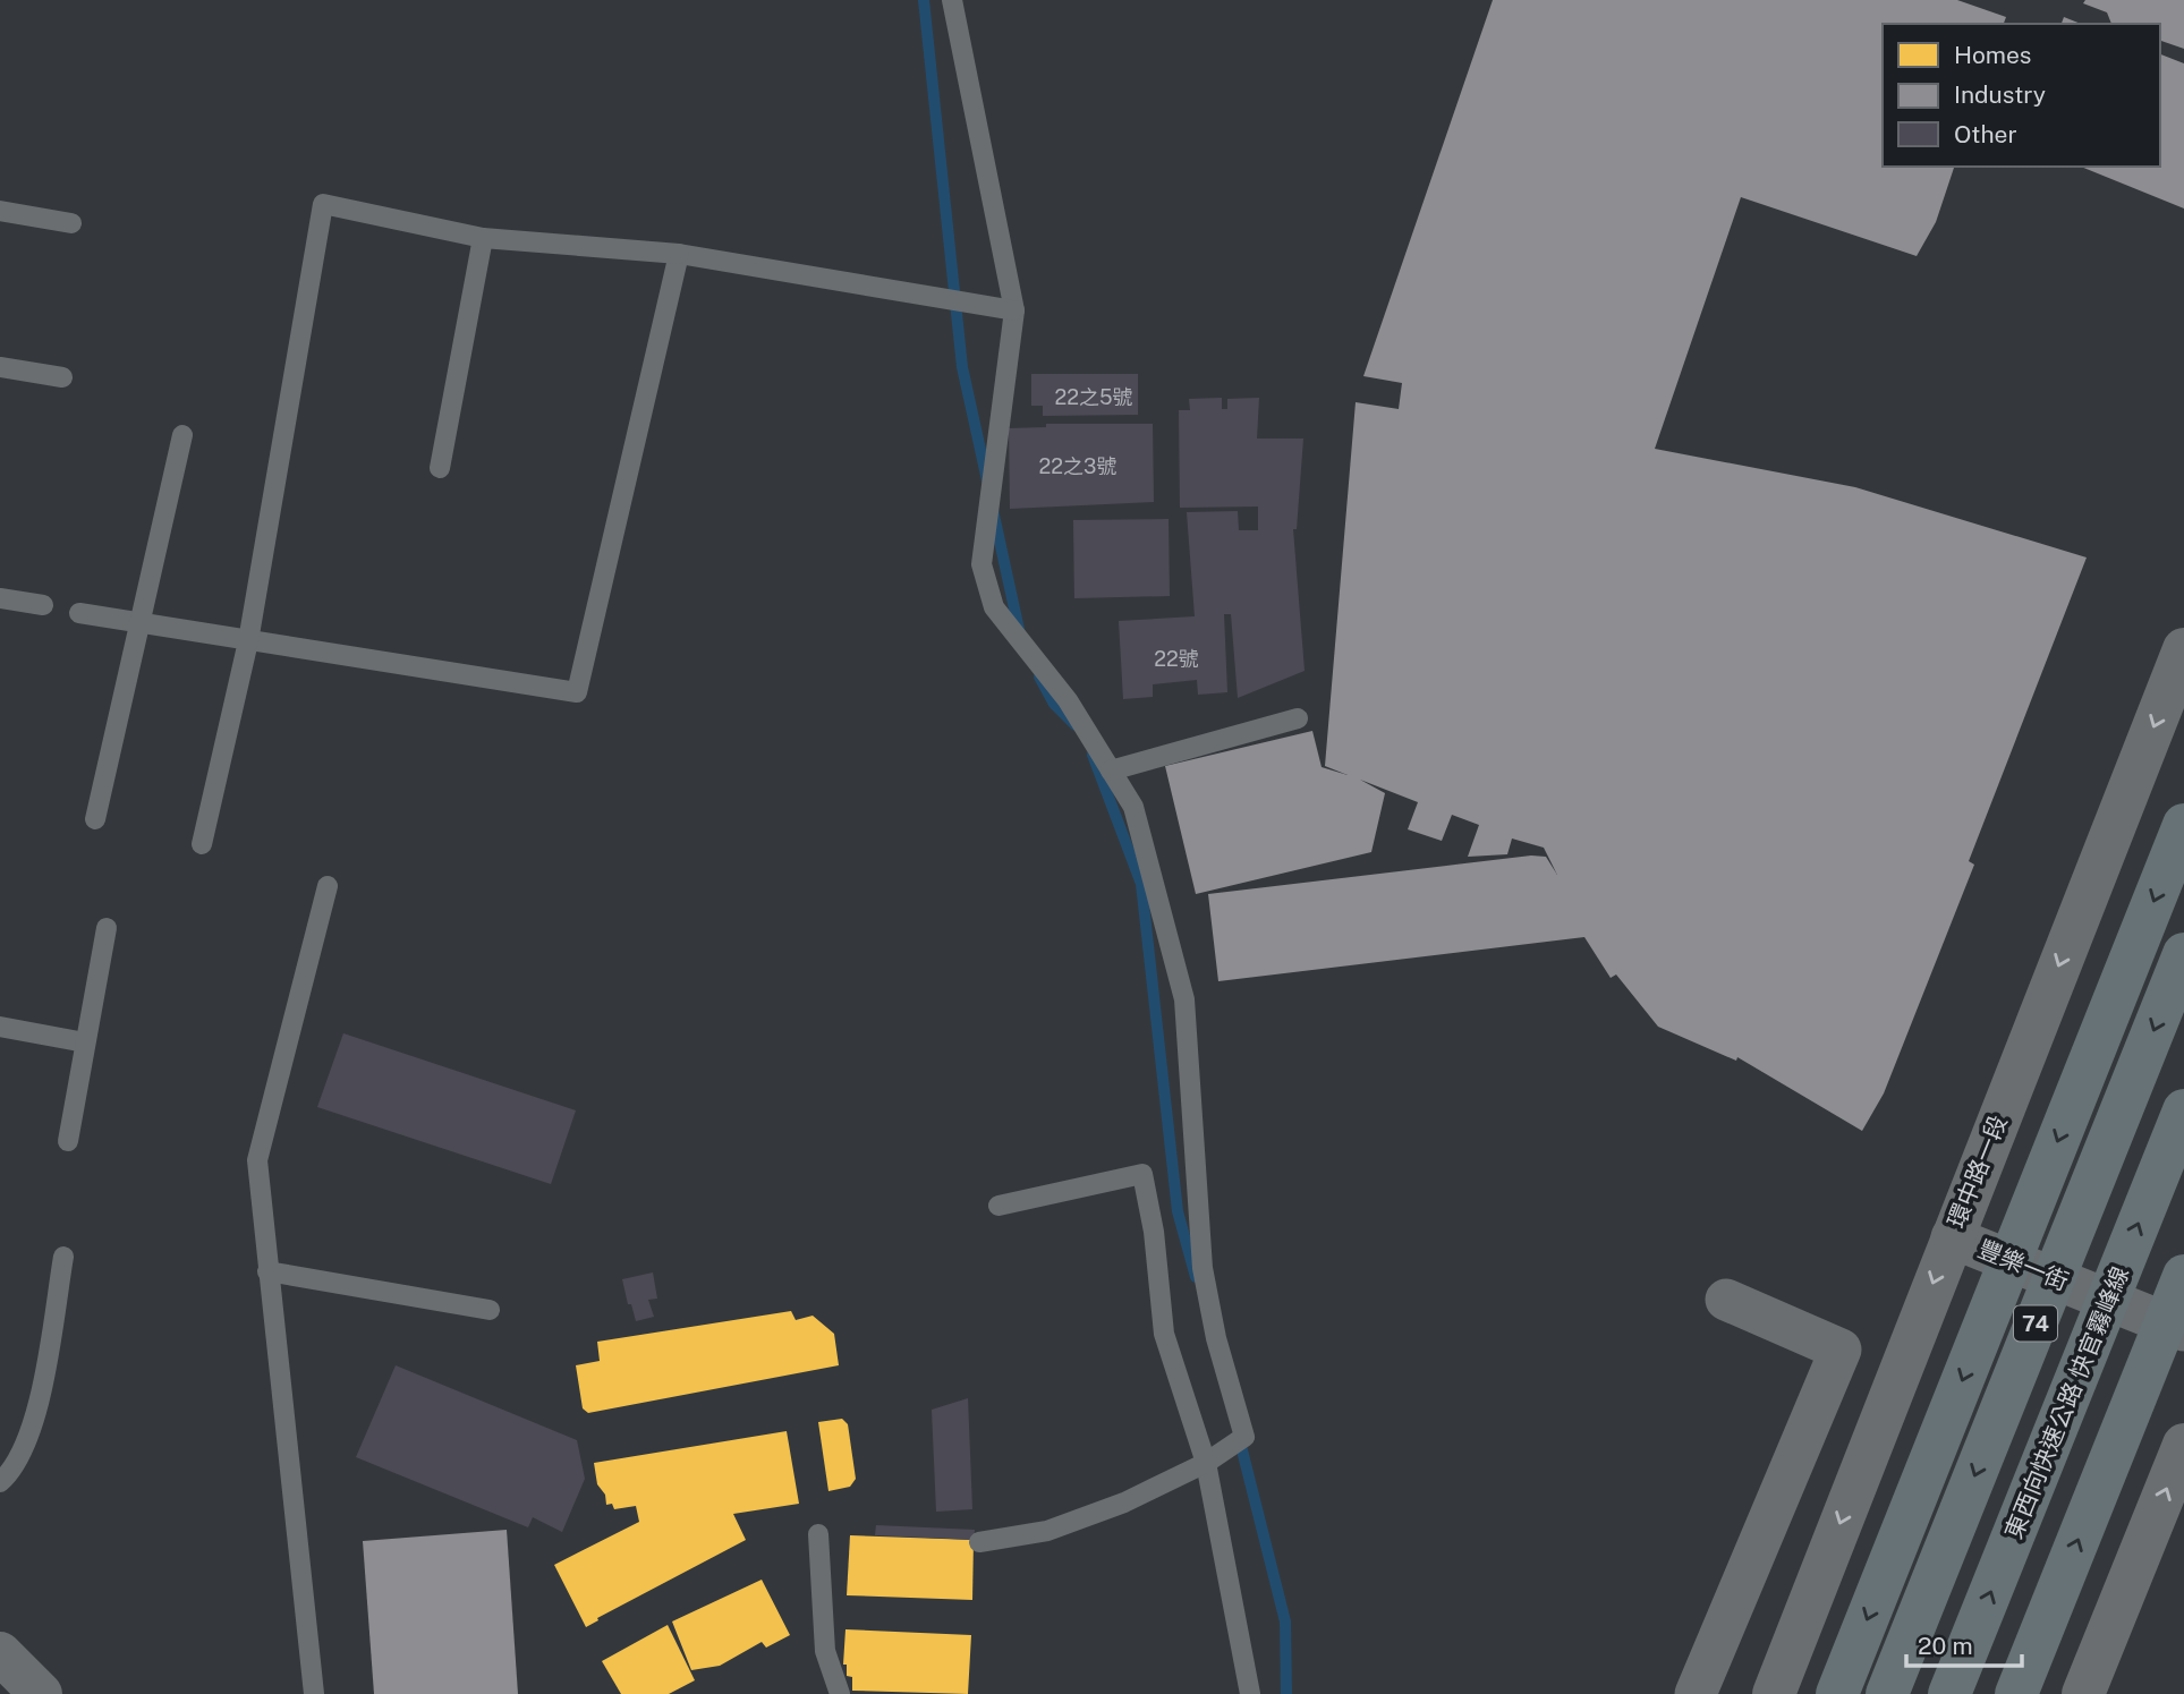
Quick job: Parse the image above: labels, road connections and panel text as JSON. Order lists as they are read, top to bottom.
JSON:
{
  "streets": {
    "highway": ["74", "東西向快速公路 快官霧峰線"],
    "street": ["環中路一段", "豐樂一街"]
  },
  "crossings": [
    ["環中路一段", "豐樂一街"]
  ],
  "one_way": ["環中路一段"],
  "house_numbers": ["22之5號", "22之3號", "22號"],
  "legend": ["Homes", "Industry", "Other"],
  "scale_bar": "20 m"
}
